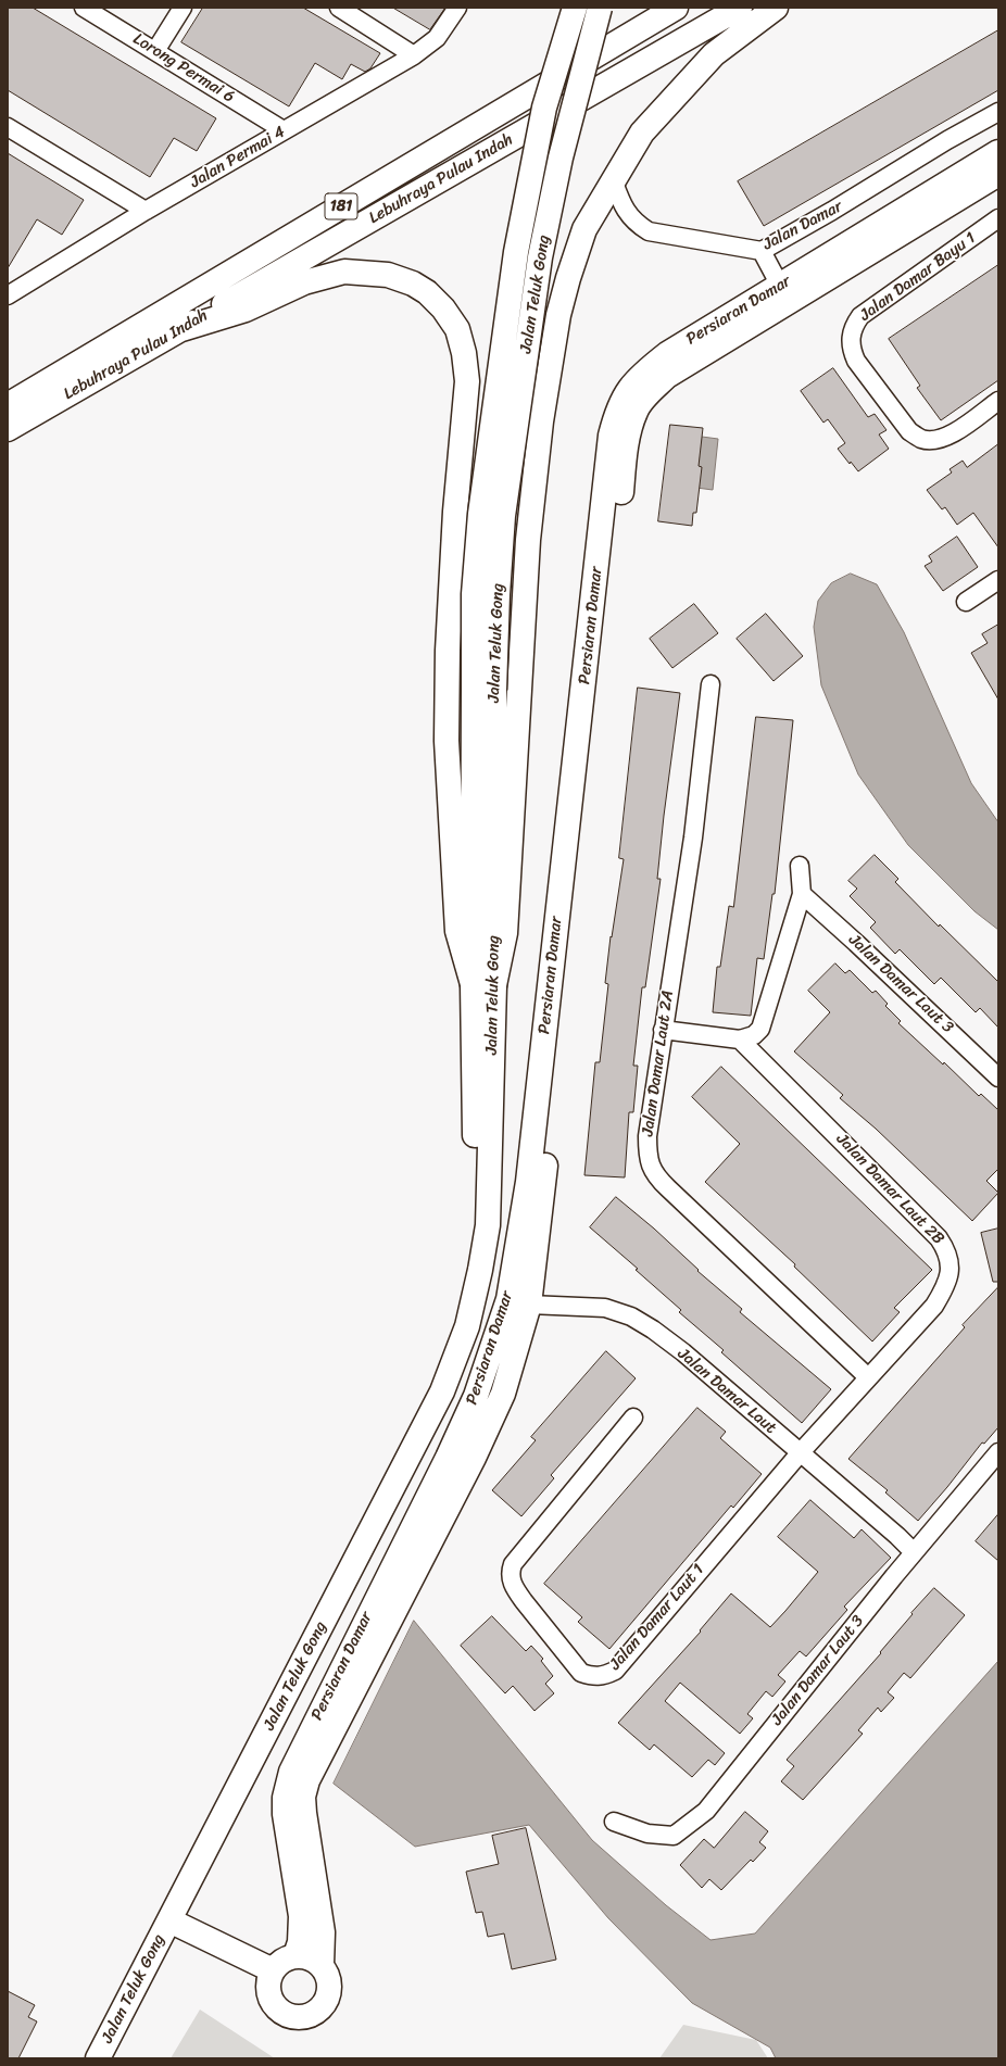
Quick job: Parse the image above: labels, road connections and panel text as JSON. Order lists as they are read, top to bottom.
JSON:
{
  "streets": {
    "street": [
      "Lorong Permai 6",
      "Jalan Permai 4",
      "Lebuhraya Pulau Indah",
      "181",
      "Jalan Damar",
      "Jalan Damar Bayu 1",
      "Jalan Teluk Gong",
      "Persiaran Damar",
      "Jalan Damar Laut 3",
      "Jalan Damar Laut 2A",
      "Jalan Damar Laut 2B",
      "Jalan Damar Laut",
      "Jalan Damar Laut 1"
    ]
  },
  "crossings": [
    ["Lorong Permai 6", "Jalan Permai 4"],
    ["Persiaran Damar", "Jalan Damar Laut"],
    ["Jalan Damar Laut 3", "Jalan Damar Laut"],
    ["Jalan Damar Laut 2A", "Jalan Damar Laut 2B"],
    ["Jalan Damar Laut 2B", "Jalan Damar Laut"],
    ["Jalan Damar Laut 2B", "Jalan Damar Laut 1"],
    ["Jalan Damar Laut", "Jalan Damar Laut 1"]
  ]
}
